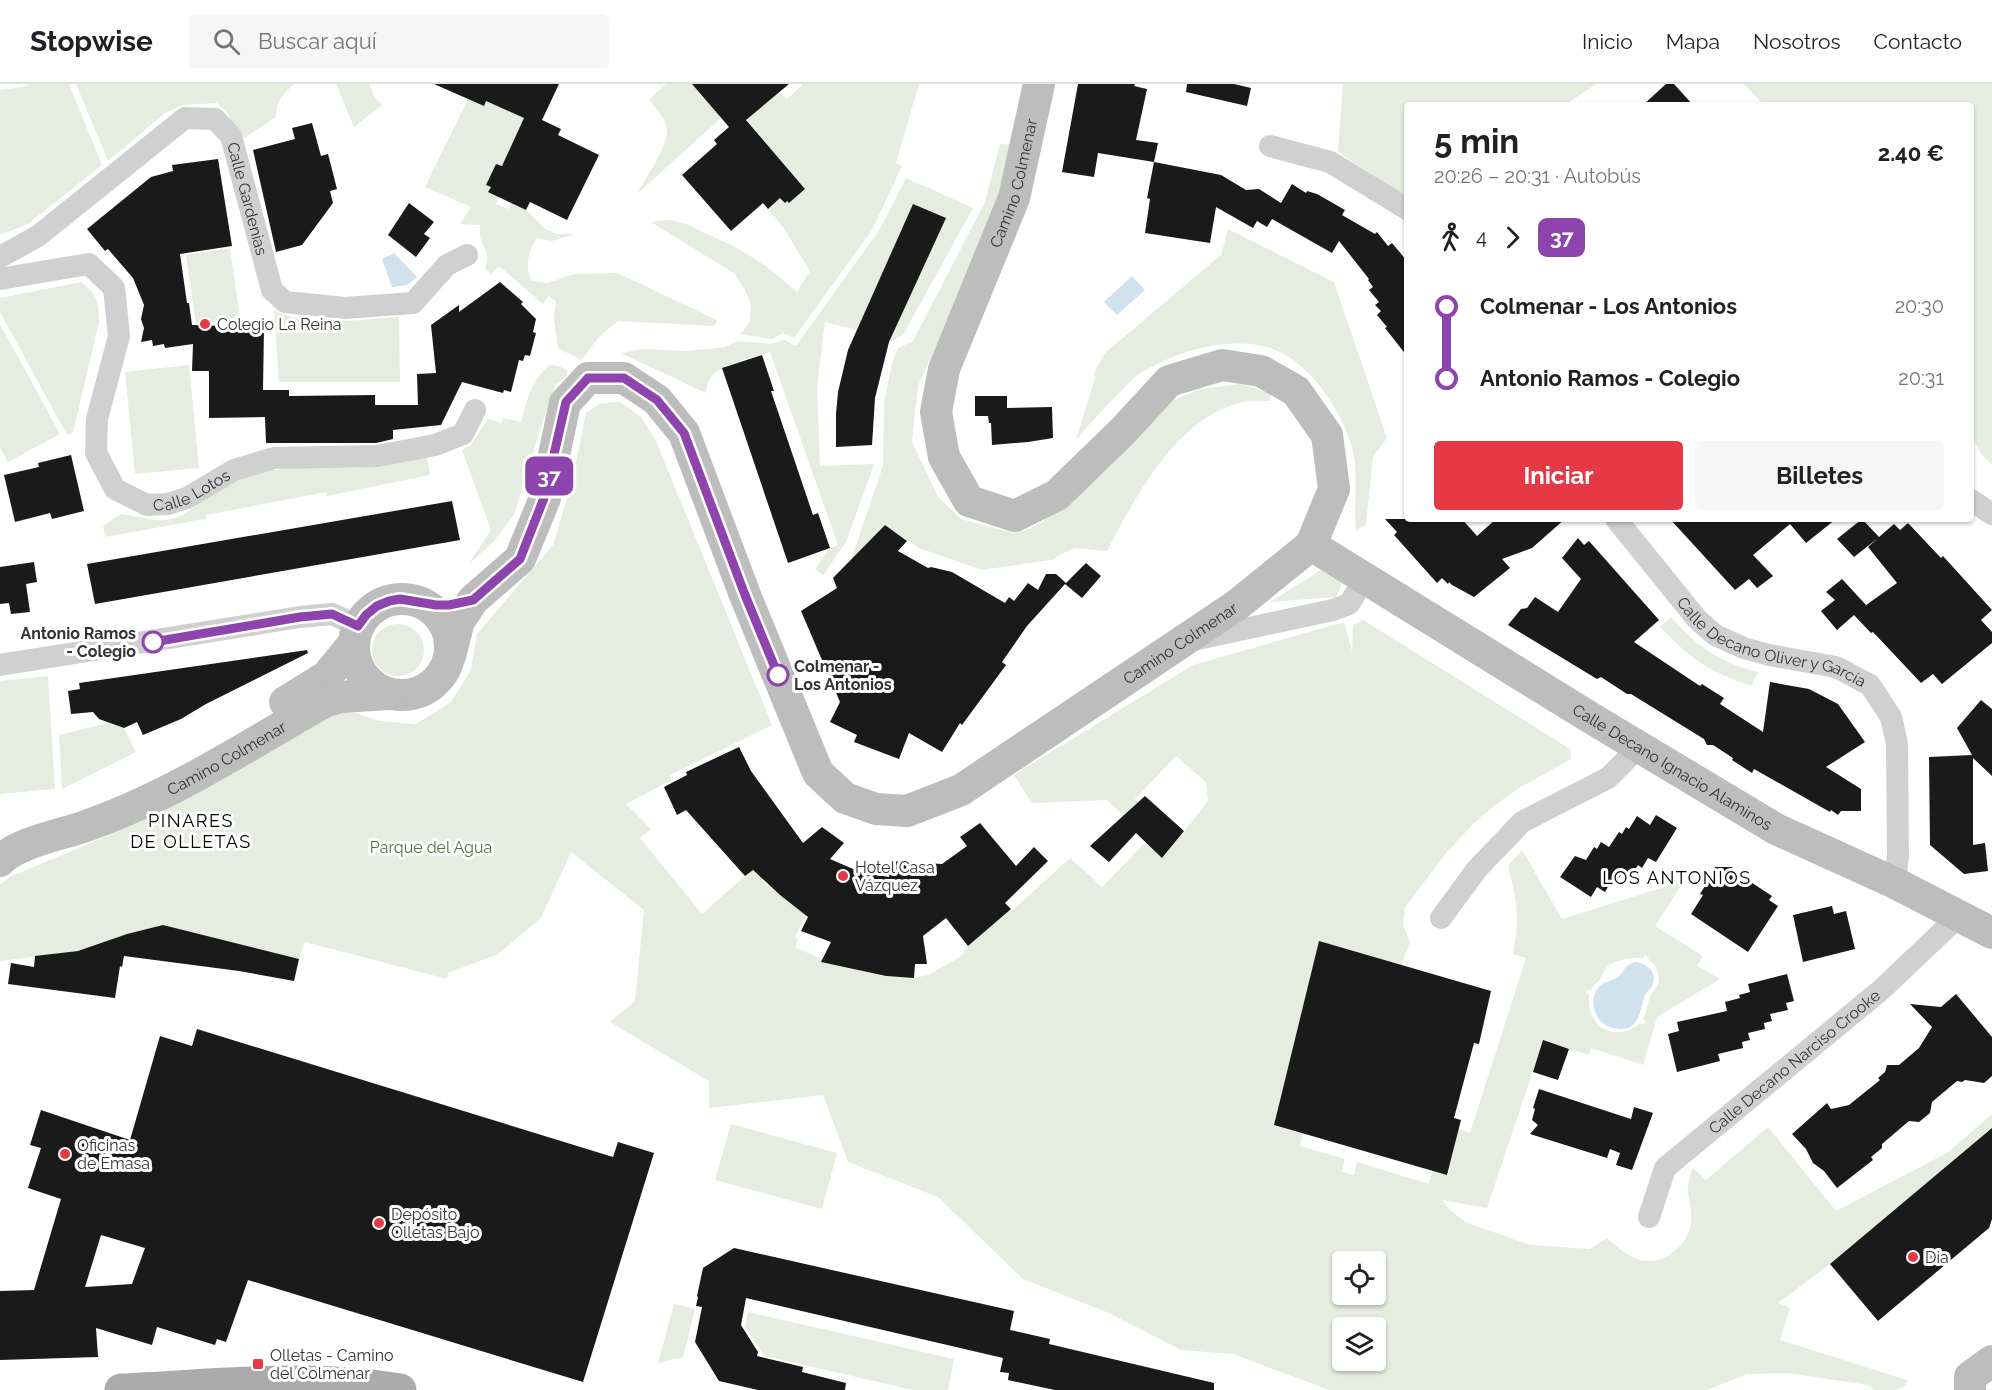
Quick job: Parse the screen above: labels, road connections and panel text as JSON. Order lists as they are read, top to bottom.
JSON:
{
  "streets": {
    "main road": ["Camino Colmenar", "Calle Decano Ignacio Alaminos"],
    "street": [
      "Calle Gardenias",
      "Calle Lotos",
      "Calle Decano Oliver y García",
      "Calle Decano Narciso Crooke"
    ]
  },
  "crossings": [
    ["Camino Colmenar", "Calle Decano Ignacio Alaminos"],
    ["Calle Decano Oliver y García", "Calle Decano Ignacio Alaminos"],
    ["Calle Decano Ignacio Alaminos", "Calle Decano Narciso Crooke"]
  ],
  "districts": ["PINARES DE OLLETAS", "LOS ANTONIOS"],
  "parks": ["Parque del Agua"],
  "places": {
    "other": [
      "Colegio La Reina",
      "Antonio Ramos - Colegio",
      "Colmenar - Los Antonios",
      "Hotel Casa Vázquez",
      "Oficinas de Emasa",
      "Depósito Olletas Bajo",
      "Dia"
    ],
    "transit": ["Olletas - Camino del Colmenar"]
  },
  "lines": ["bus line 37"],
  "page": {
    "header": "Stopwise",
    "search": "Buscar aquí",
    "nav": [
      "Inicio",
      "Mapa",
      "Nosotros",
      "Contacto"
    ],
    "on_map": "37",
    "heading": ["5 min", "20:26 – 20:31 · Autobús", "2.40 €"],
    "legs": ["4", "37"],
    "list": [
      {
        "name": "Colmenar - Los Antonios",
        "value": "20:30"
      },
      {
        "name": "Antonio Ramos - Colegio",
        "value": "20:31"
      }
    ],
    "buttons": ["Iniciar", "Billetes"]
  }
}
